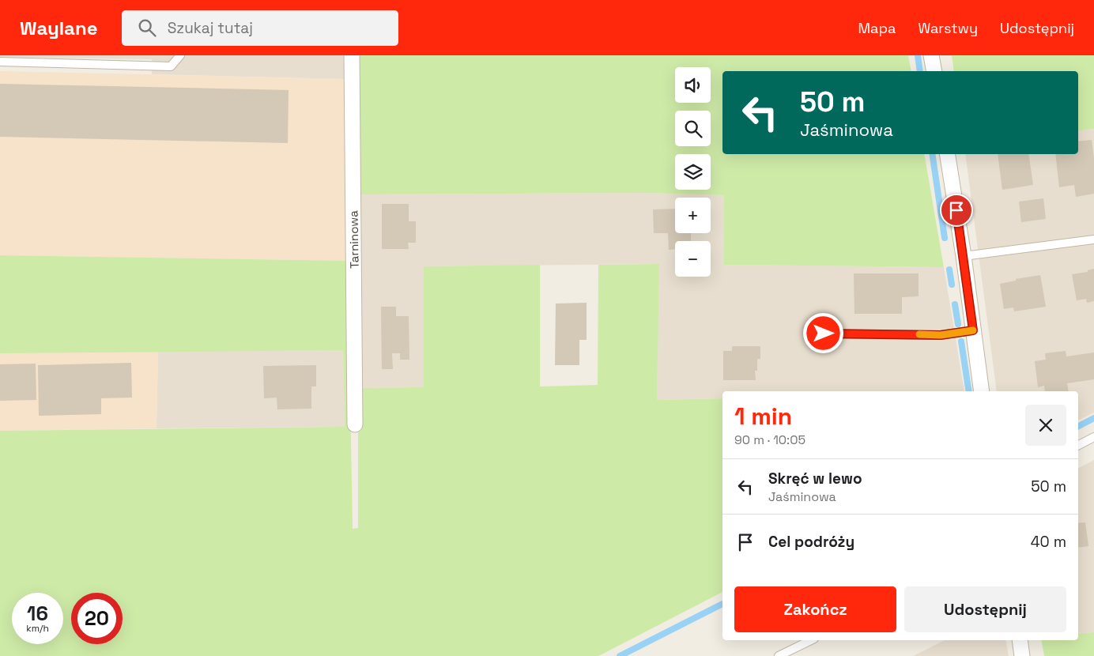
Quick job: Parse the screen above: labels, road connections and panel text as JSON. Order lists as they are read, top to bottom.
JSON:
{
  "streets": {
    "street": ["Tarninowa"]
  },
  "page": {
    "header": "Waylane",
    "search": "Szukaj tutaj",
    "nav": ["Mapa", "Warstwy", "Udostępnij"],
    "map_buttons": ["+", "−"],
    "turn": ["50 m", "Jaśminowa"],
    "heading": ["1 min", "90 m · 10:05"],
    "list": [
      {
        "name": "Skręć w lewo",
        "note": "Jaśminowa",
        "value": "50 m"
      },
      {
        "name": "Cel podróży",
        "value": "40 m"
      }
    ],
    "buttons": ["Zakończ", "Udostępnij"],
    "speed": "16 km/h",
    "limit": "20"
  }
}
